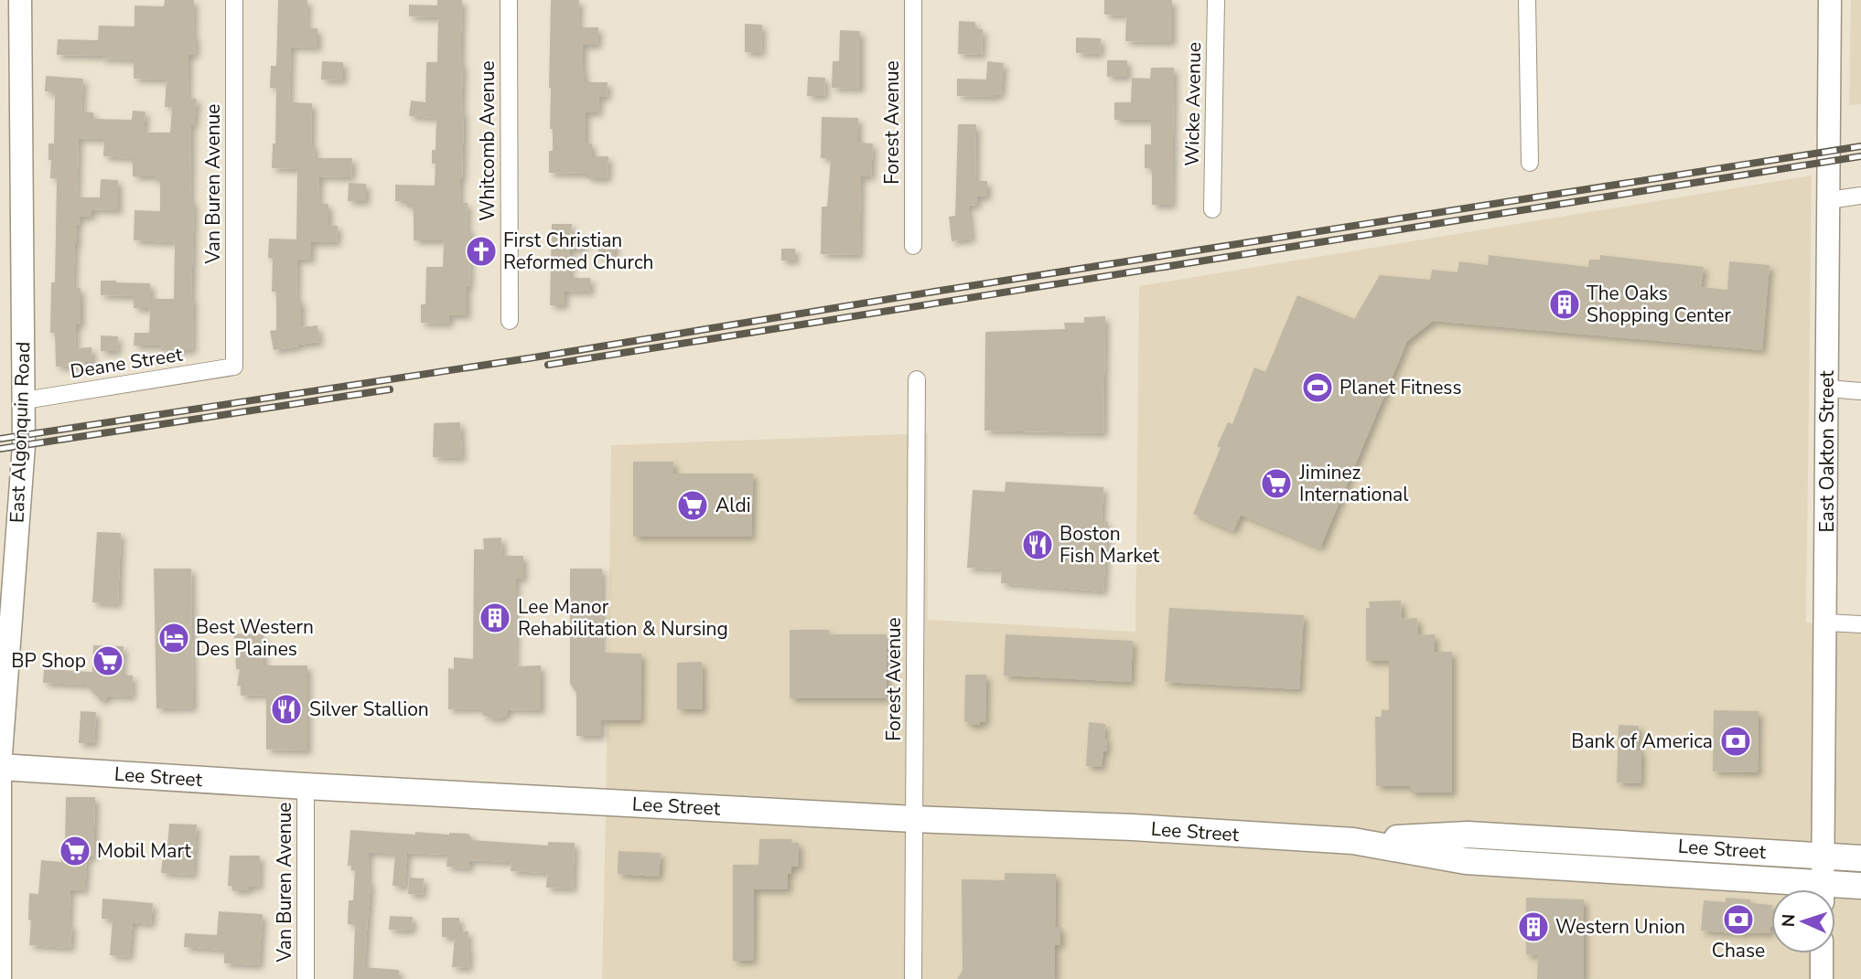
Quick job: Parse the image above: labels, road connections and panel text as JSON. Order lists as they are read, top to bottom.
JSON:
{
  "streets": {
    "main road": ["Lee Street"],
    "street": [
      "Wicke Avenue",
      "Forest Avenue",
      "Whitcomb Avenue",
      "Van Buren Avenue",
      "Deane Street",
      "East Algonquin Road",
      "East Oakton Street"
    ]
  },
  "crossings": [
    ["Forest Avenue", "Lee Street"],
    ["Van Buren Avenue", "Deane Street"],
    ["Van Buren Avenue", "Lee Street"],
    ["Deane Street", "East Algonquin Road"],
    ["East Algonquin Road", "Lee Street"],
    ["East Oakton Street", "Lee Street"]
  ],
  "places": {
    "church": ["First Christian Reformed Church"],
    "building": ["The Oaks Shopping Center", "Lee Manor Rehabilitation & Nursing", "Western Union"],
    "sports": ["Planet Fitness"],
    "supermarket": [
      "Jiminez International",
      "Aldi",
      "BP Shop",
      "Mobil Mart"
    ],
    "restaurant": ["Boston Fish Market", "Silver Stallion"],
    "hotel": ["Best Western Des Plaines"],
    "bank": ["Bank of America", "Chase"]
  },
  "north": "left"
}
